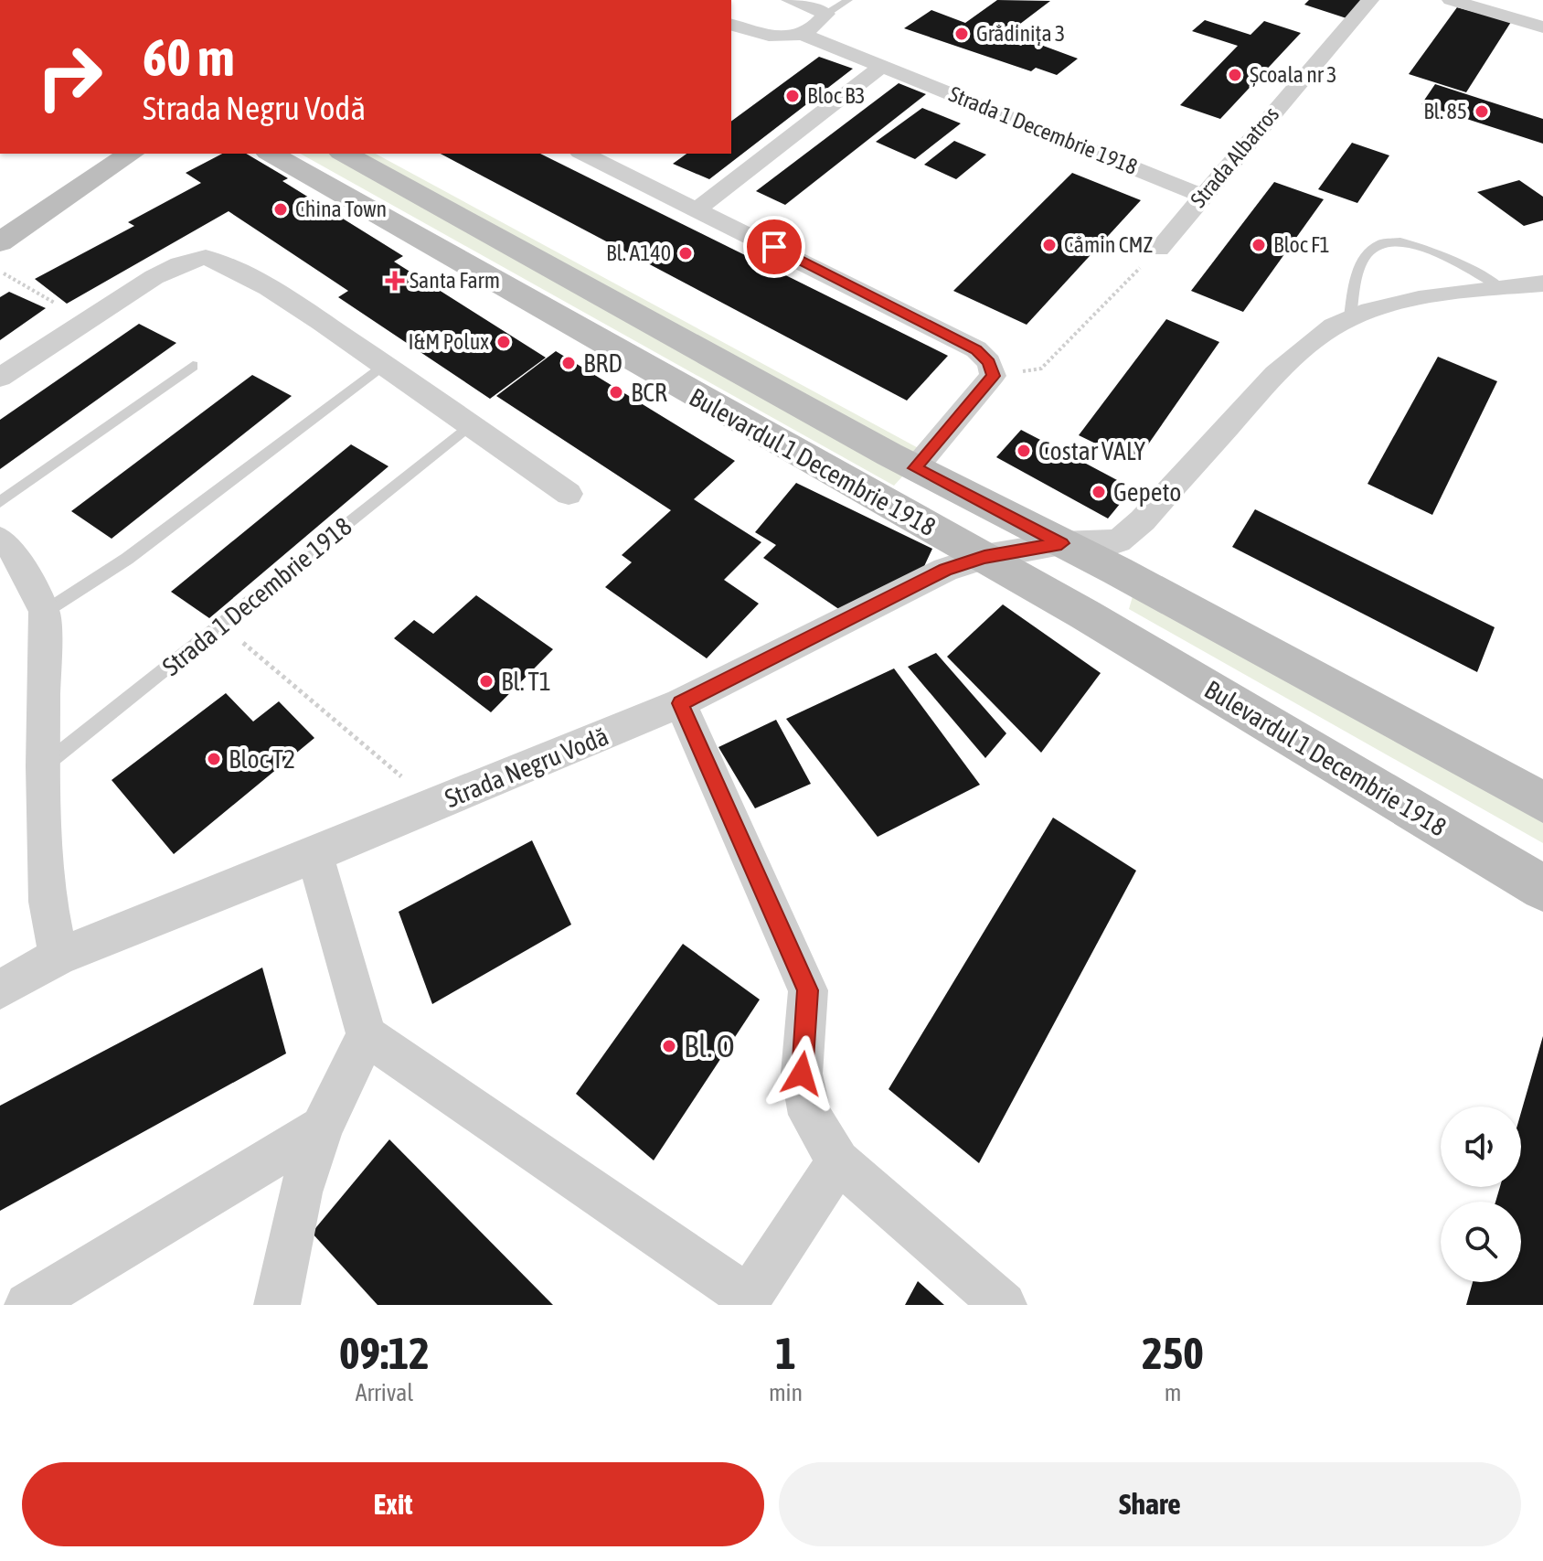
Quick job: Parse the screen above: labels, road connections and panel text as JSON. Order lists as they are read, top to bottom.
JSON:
{
  "streets": {
    "main road": ["Bulevardul 1 Decembrie 1918"],
    "street": ["Strada 1 Decembrie 1918", "Strada Albatros", "Strada Negru Vodă"]
  },
  "crossings": [
    ["Strada 1 Decembrie 1918", "Strada Albatros"],
    ["Bulevardul 1 Decembrie 1918", "Strada Negru Vodă"]
  ],
  "places": {
    "other": [
      "Grădinița 3",
      "Școala nr 3",
      "Bloc B3",
      "Bl. 85",
      "China Town",
      "Cămin CMZ",
      "Bloc F1",
      "Bl. A140",
      "I&M Polux",
      "BRD",
      "BCR",
      "Costar VALY",
      "Gepeto",
      "Bl. T1",
      "Bloc T2",
      "Bl. O"
    ],
    "health": ["Santa Farm"]
  },
  "page": {
    "turn": ["60 m", "Strada Negru Vodă"],
    "eta": [
      "09:12",
      "Arrival",
      "1",
      "min",
      "250",
      "m"
    ],
    "buttons": ["Exit", "Share"]
  }
}
